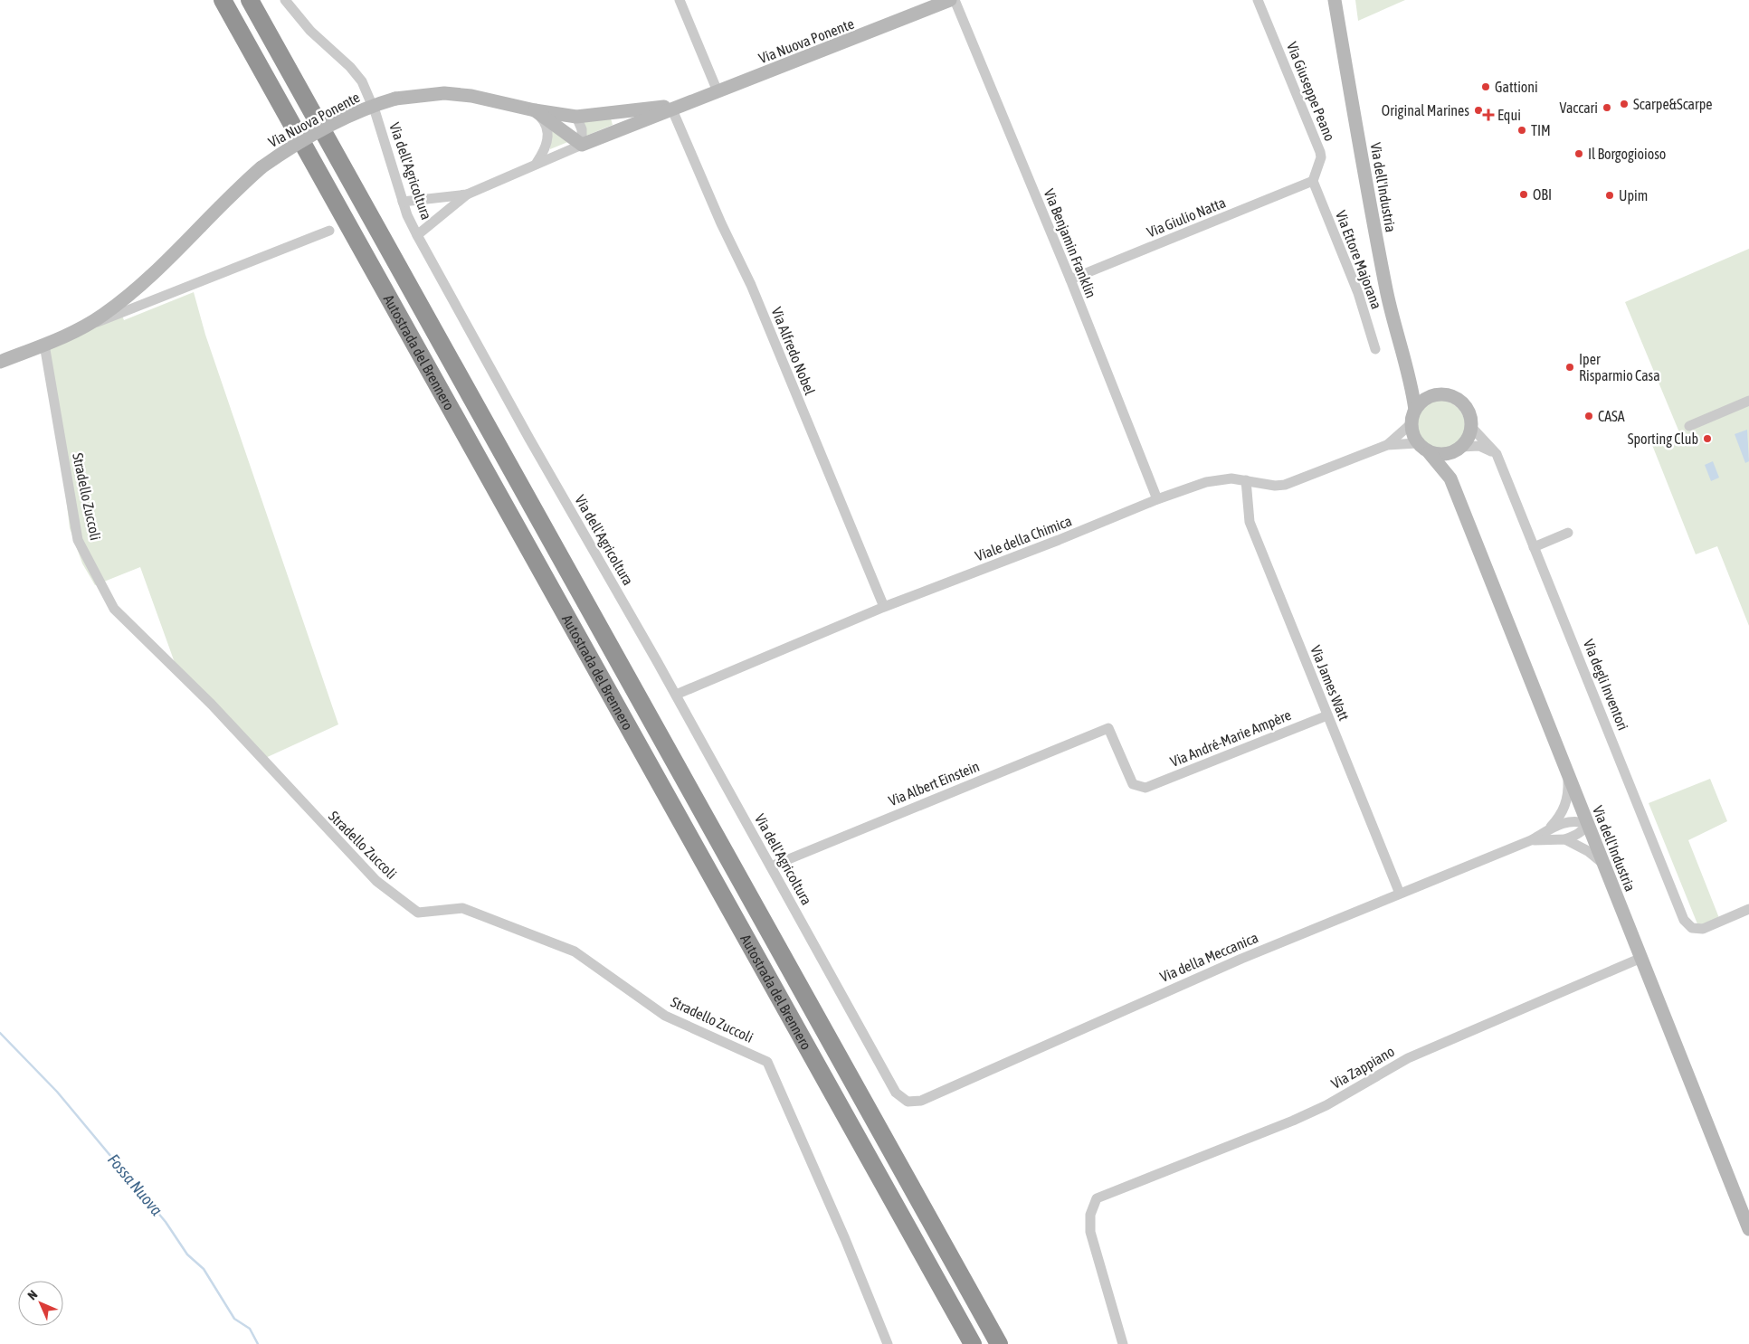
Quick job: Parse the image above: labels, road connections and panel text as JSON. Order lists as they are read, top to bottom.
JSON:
{
  "streets": {
    "highway": ["Autostrada del Brennero"],
    "street": [
      "Via Nuova Ponente",
      "Via Giuseppe Peano",
      "Via dell'Agricoltura",
      "Via dell'Industria",
      "Via Giulio Natta",
      "Via Benjamin Franklin",
      "Via Ettore Majorana",
      "Via Alfredo Nobel",
      "Stradello Zuccoli",
      "Viale della Chimica",
      "Via James Watt",
      "Via degli Inventori",
      "Via André-Marie Ampère",
      "Via Albert Einstein",
      "Via della Meccanica",
      "Via Zappiano"
    ]
  },
  "crossings": [
    ["Via Nuova Ponente", "Via Alfredo Nobel"],
    ["Via Nuova Ponente", "Stradello Zuccoli"],
    ["Via Giuseppe Peano", "Via Giulio Natta"],
    ["Via Giuseppe Peano", "Via Ettore Majorana"],
    ["Via dell'Agricoltura", "Viale della Chimica"],
    ["Via dell'Agricoltura", "Via Albert Einstein"],
    ["Via dell'Agricoltura", "Via della Meccanica"],
    ["Via dell'Industria", "Viale della Chimica"],
    ["Via dell'Industria", "Via degli Inventori"],
    ["Via dell'Industria", "Via della Meccanica"],
    ["Via dell'Industria", "Via Zappiano"],
    ["Via Giulio Natta", "Via Benjamin Franklin"],
    ["Via Giulio Natta", "Via Ettore Majorana"],
    ["Via Benjamin Franklin", "Viale della Chimica"],
    ["Via Alfredo Nobel", "Viale della Chimica"],
    ["Viale della Chimica", "Via James Watt"],
    ["Viale della Chimica", "Via degli Inventori"],
    ["Via James Watt", "Via André-Marie Ampère"],
    ["Via James Watt", "Via della Meccanica"],
    ["Via André-Marie Ampère", "Via Albert Einstein"]
  ],
  "water": ["Fossa Nuova"],
  "places": {
    "other": [
      "Gattioni",
      "Scarpe&Scarpe",
      "Vaccari",
      "Original Marines",
      "TIM",
      "Il Borgogioioso",
      "OBI",
      "Upim",
      "Iper Risparmio Casa",
      "CASA",
      "Sporting Club"
    ],
    "health": ["Equi"]
  },
  "north": "top left"
}
